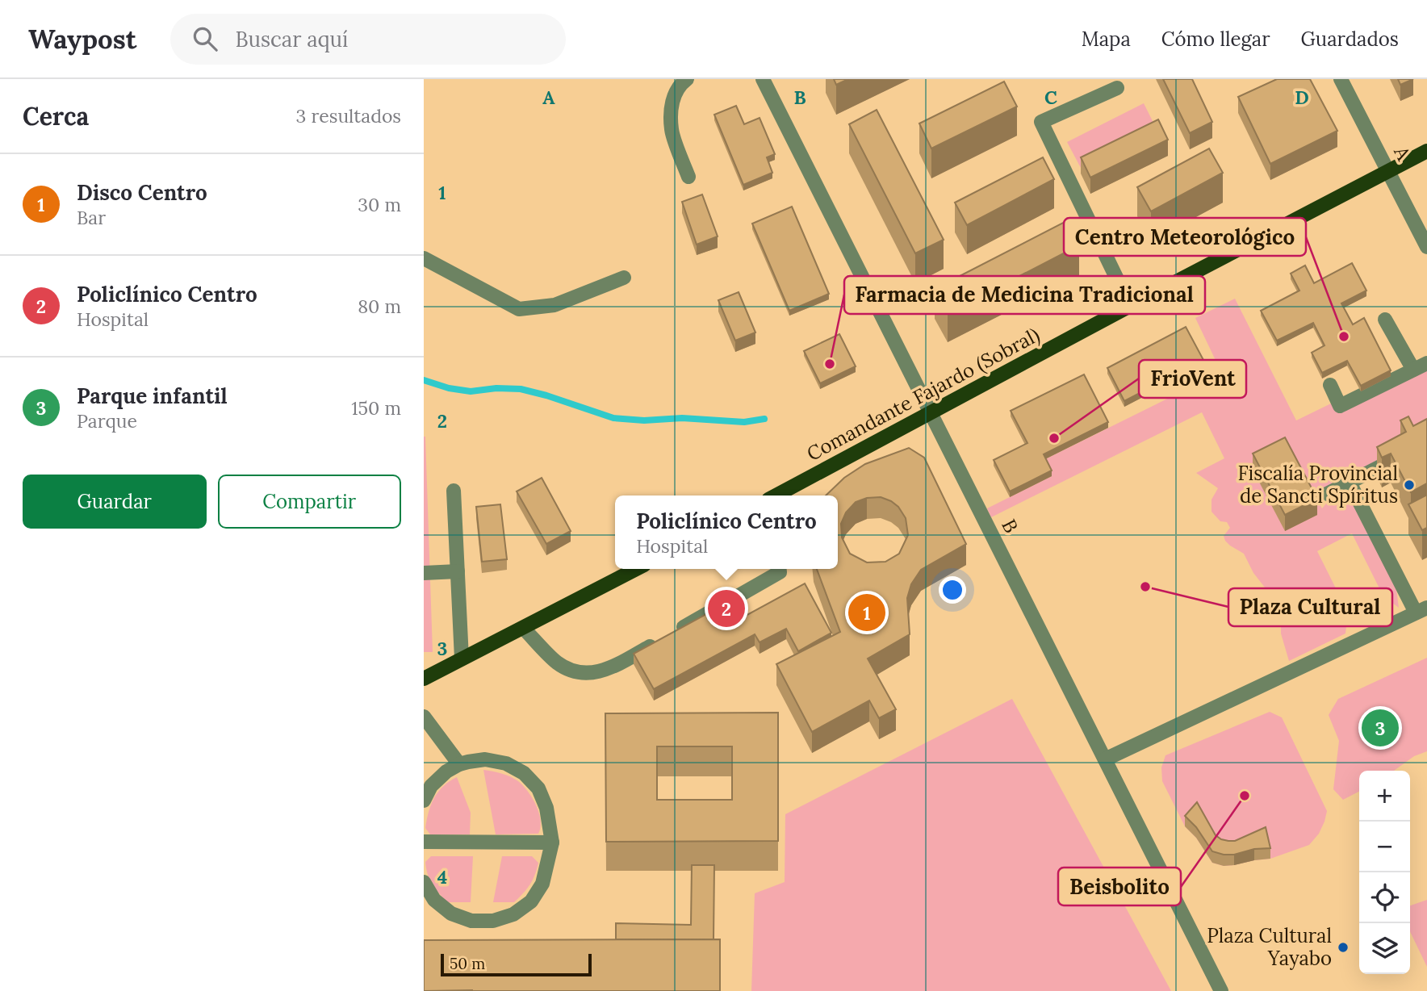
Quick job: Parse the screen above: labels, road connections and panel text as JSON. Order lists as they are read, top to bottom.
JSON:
{
  "streets": {
    "main road": ["Comandante Fajardo (Sobral)"],
    "street": ["A", "B"]
  },
  "crossings": [
    ["A", "Comandante Fajardo (Sobral)"],
    ["Comandante Fajardo (Sobral)", "B"]
  ],
  "places": [
    "Centro Meteorológico",
    "Farmacia de Medicina Tradicional",
    "FrioVent",
    "Fiscalía Provincial de Sancti Spíritus",
    "Plaza Cultural",
    "Beisbolito",
    "Plaza Cultural Yayabo"
  ],
  "scale_bar": "50 m",
  "page": {
    "header": "Waypost",
    "search": "Buscar aquí",
    "nav": ["Mapa", "Cómo llegar", "Guardados"],
    "heading": ["Cerca", "3 resultados"],
    "list": [
      {
        "mark": "1",
        "name": "Disco Centro",
        "note": "Bar",
        "value": "30 m"
      },
      {
        "mark": "2",
        "name": "Policlínico Centro",
        "note": "Hospital",
        "value": "80 m"
      },
      {
        "mark": "3",
        "name": "Parque infantil",
        "note": "Parque",
        "value": "150 m"
      }
    ],
    "buttons": ["Guardar", "Compartir"],
    "popup": ["Policlínico Centro", "Hospital"],
    "pins": ["2", "1", "3"],
    "map_buttons": ["+", "−"],
    "scale": "50 m"
  },
  "grid": {
    "columns": [
      "A",
      "B",
      "C",
      "D"
    ],
    "rows": [
      "1",
      "2",
      "3",
      "4"
    ]
  }
}
